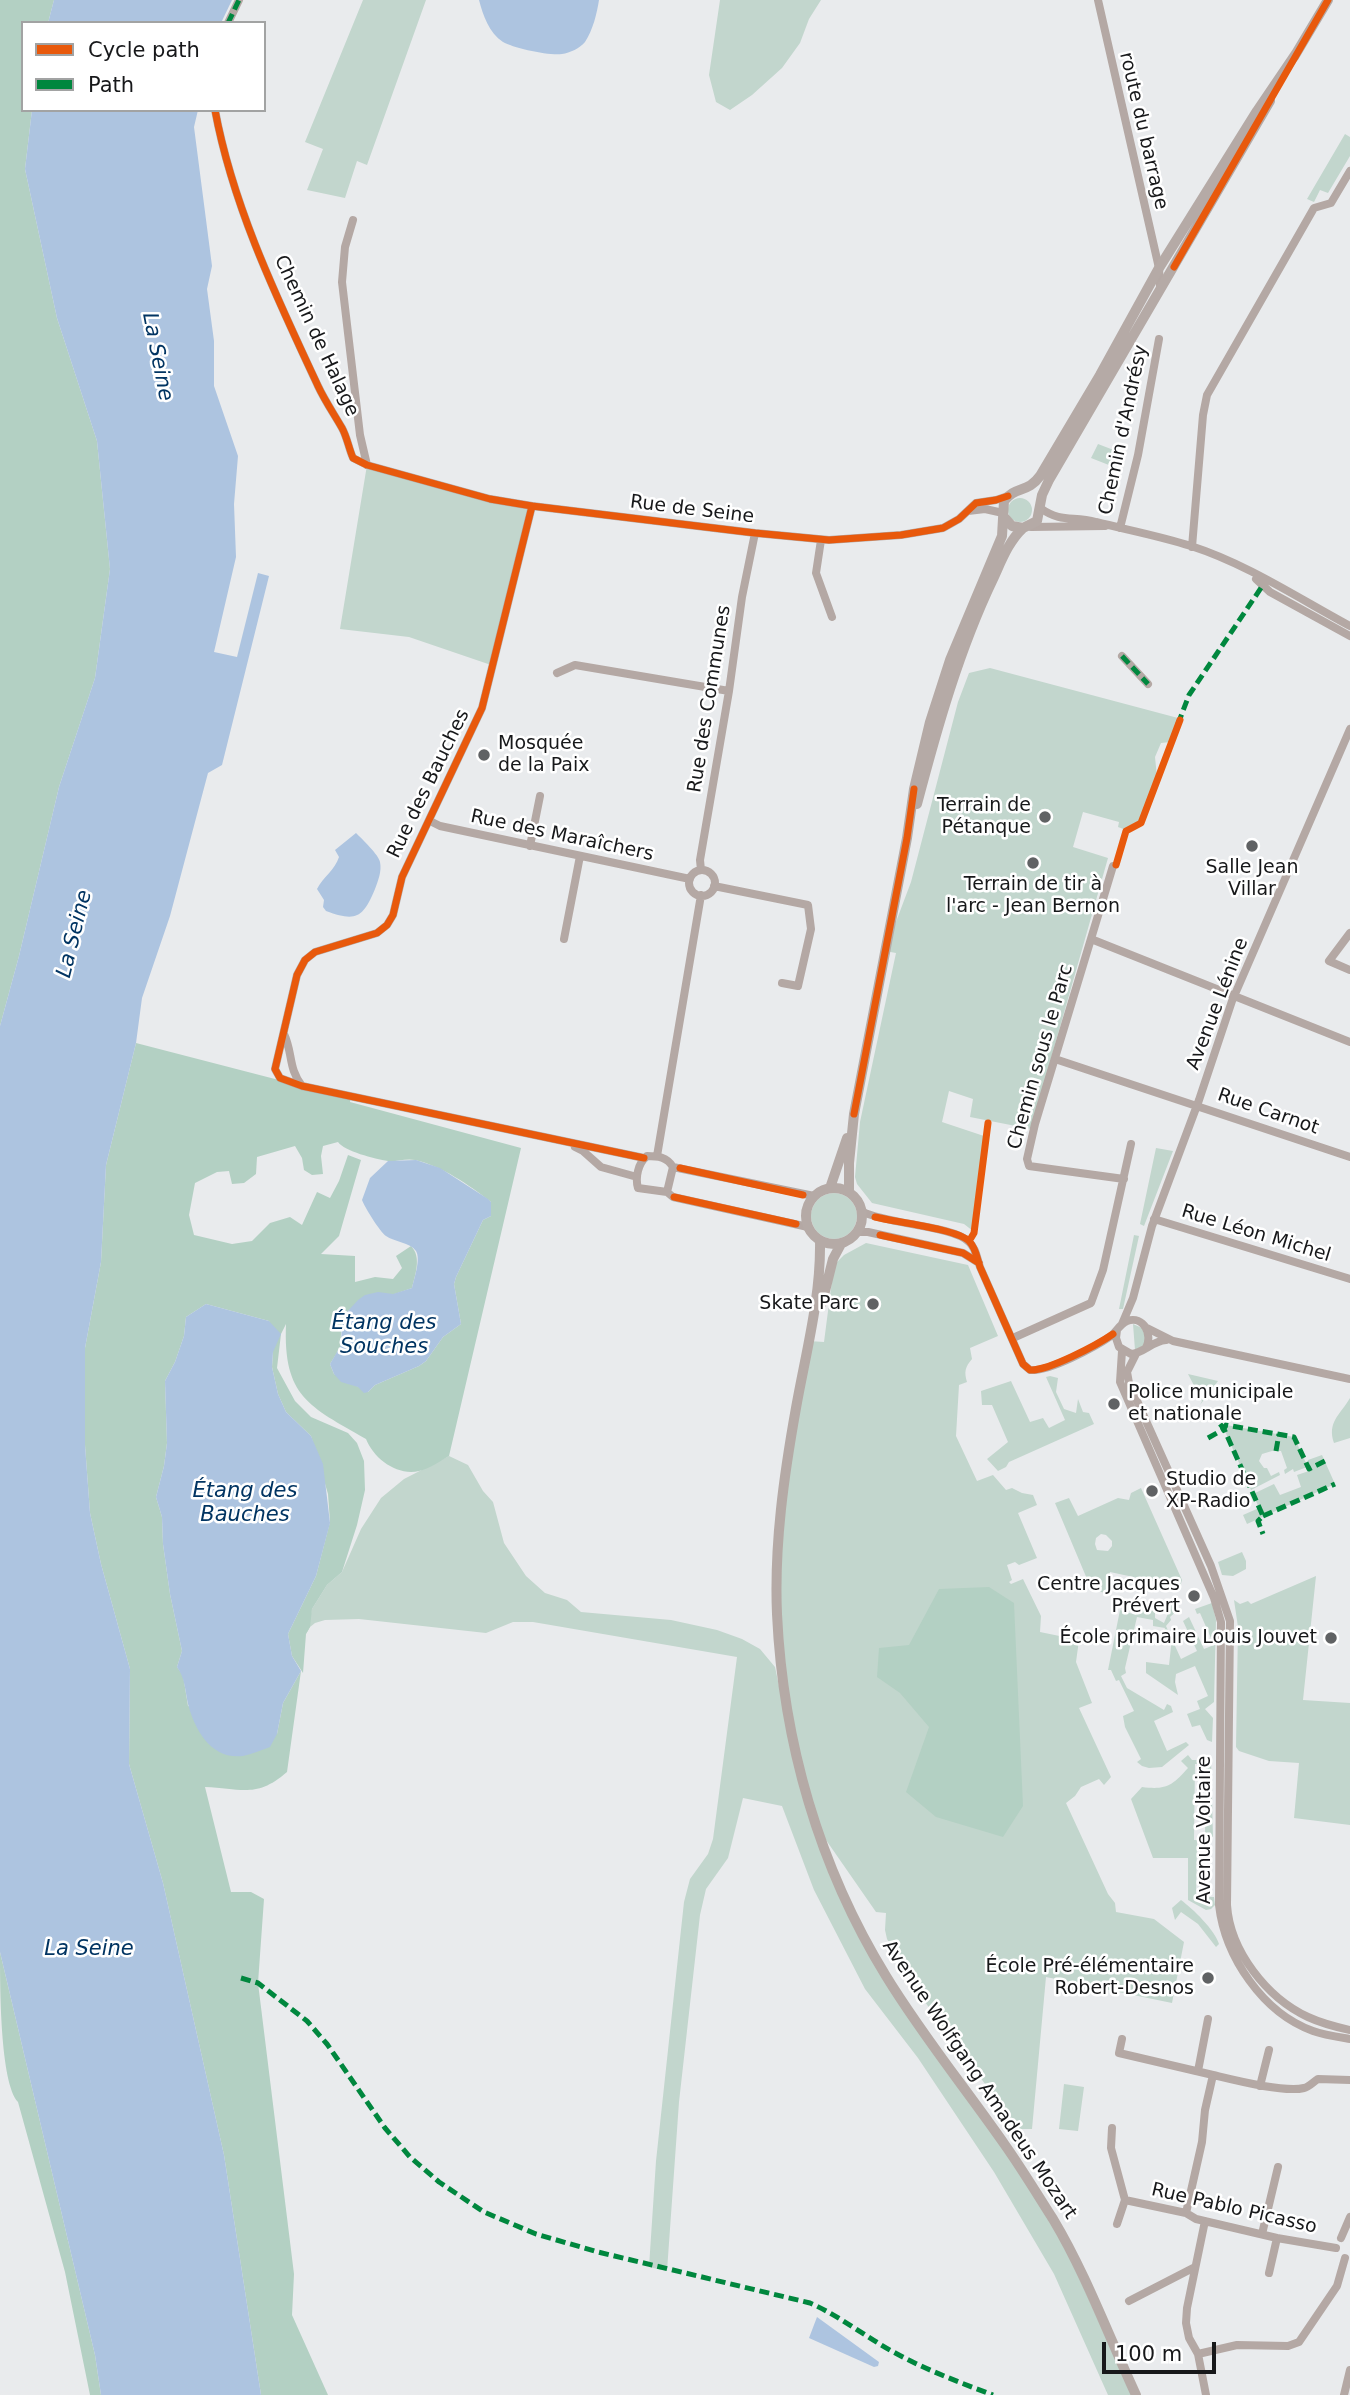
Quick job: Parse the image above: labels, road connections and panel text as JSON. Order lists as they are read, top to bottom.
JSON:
{
  "streets": {
    "main road": ["Avenue Wolfgang Amadeus Mozart"],
    "street": [
      "route du barrage",
      "Chemin de Halage",
      "Chemin d'Andrésy",
      "Rue de Seine",
      "Rue des Communes",
      "Rue des Bauches",
      "Rue des Maraîchers",
      "Avenue Lénine",
      "Chemin sous le Parc",
      "Rue Carnot",
      "Rue Léon Michel",
      "Avenue Voltaire",
      "Rue Pablo Picasso"
    ]
  },
  "crossings": [
    ["Chemin de Halage", "Rue de Seine"],
    ["Rue de Seine", "Rue des Communes"],
    ["Rue de Seine", "Rue des Bauches"],
    ["Rue des Communes", "Rue des Maraîchers"],
    ["Rue des Bauches", "Rue des Maraîchers"],
    ["Avenue Lénine", "Rue Carnot"],
    ["Avenue Lénine", "Rue Léon Michel"],
    ["Chemin sous le Parc", "Rue Carnot"]
  ],
  "water": ["La Seine", "Étang des Souches", "Étang des Bauches"],
  "places": [
    "Mosquée de la Paix",
    "Terrain de Pétanque",
    "Salle Jean Villar",
    "Terrain de tir à l'arc - Jean Bernon",
    "Skate Parc",
    "Police municipale et nationale",
    "Studio de XP-Radio",
    "Centre Jacques Prévert",
    "École primaire Louis Jouvet",
    "École Pré-élémentaire Robert-Desnos"
  ],
  "legend": ["Cycle path", "Path"],
  "scale_bar": "100 m"
}
